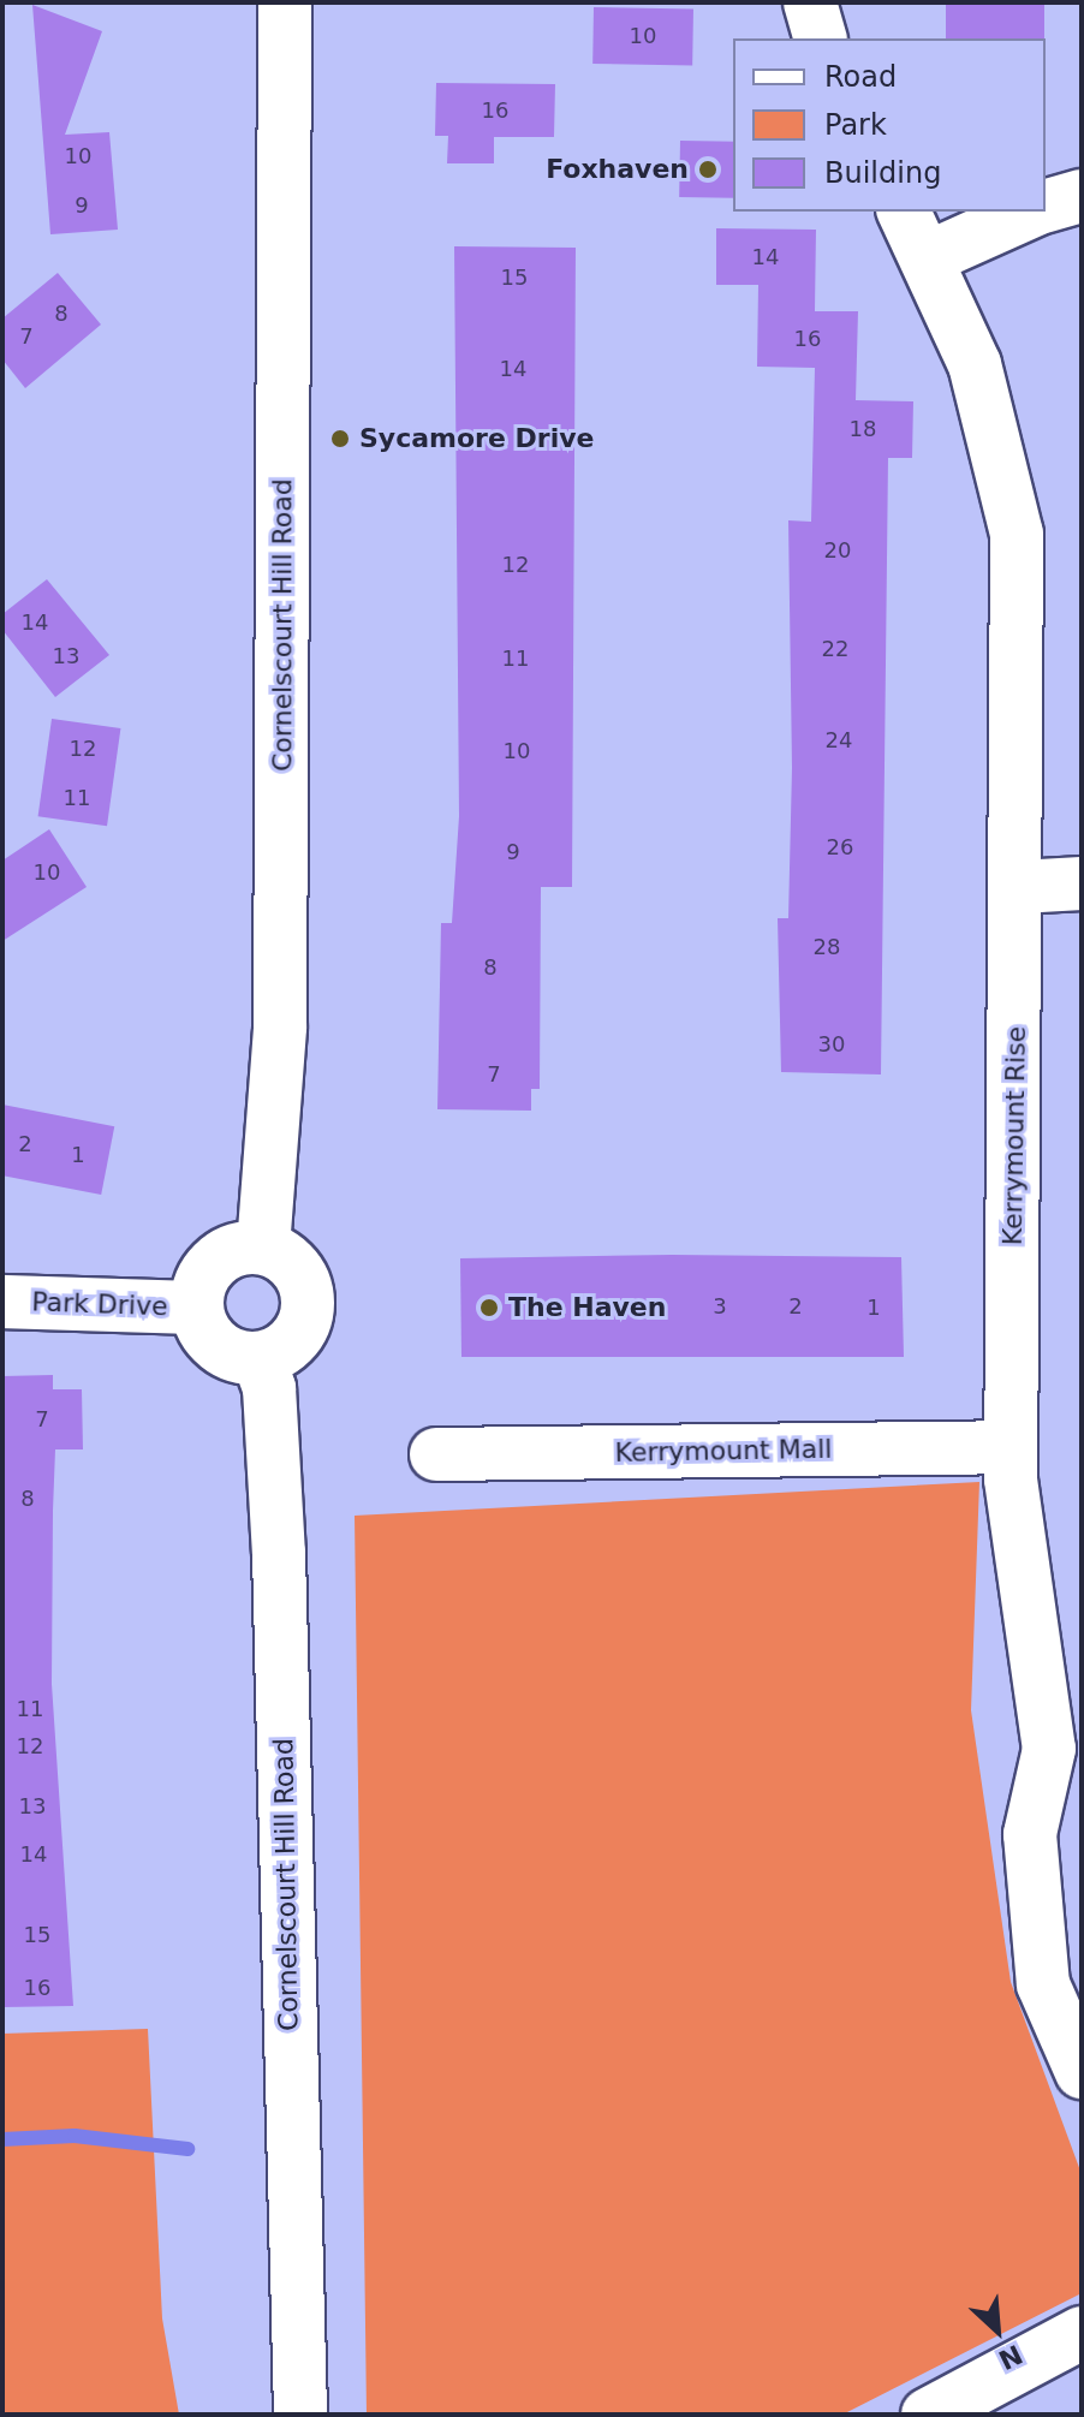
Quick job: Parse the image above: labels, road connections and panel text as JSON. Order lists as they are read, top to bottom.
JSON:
{
  "streets": {
    "street": [
      "Cornelscourt Hill Road",
      "Kerrymount Rise",
      "Park Drive",
      "Kerrymount Mall"
    ]
  },
  "crossings": [
    ["Cornelscourt Hill Road", "Park Drive"],
    ["Kerrymount Rise", "Kerrymount Mall"]
  ],
  "places": ["Foxhaven", "Sycamore Drive", "The Haven"],
  "house_numbers": [
    "10",
    "16",
    "10",
    "9",
    "14",
    "15",
    "8",
    "7",
    "16",
    "14",
    "18",
    "20",
    "12",
    "14",
    "22",
    "13",
    "11",
    "24",
    "12",
    "10",
    "11",
    "26",
    "9",
    "10",
    "28",
    "8",
    "30",
    "7",
    "2",
    "1",
    "3",
    "2",
    "1",
    "7",
    "8",
    "11",
    "12",
    "13",
    "14",
    "15",
    "16"
  ],
  "legend": ["Road", "Park", "Building"],
  "north": "bottom right"
}
